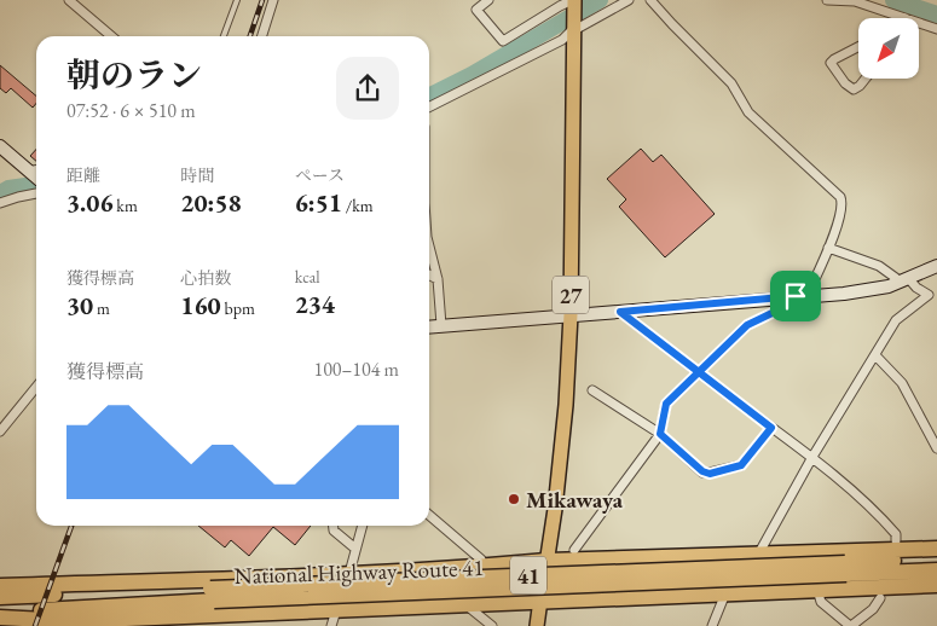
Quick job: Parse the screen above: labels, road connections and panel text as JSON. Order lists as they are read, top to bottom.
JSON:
{
  "streets": {
    "highway": ["National Highway Route 41", "41"],
    "main road": ["27"]
  },
  "crossings": [
    ["27", "41"]
  ],
  "places": ["Mikawaya"],
  "north": "bottom left",
  "page": {
    "heading": ["朝のラン", "07:52 · 6 × 510 m"],
    "stats": [
      ["距離", "3.06 km"],
      ["時間", "20:58"],
      ["ペース", "6:51 /km"],
      ["獲得標高", "30 m"],
      ["心拍数", "160 bpm"],
      ["kcal", "234"]
    ],
    "chart": ["獲得標高", "100–104 m"]
  }
}
